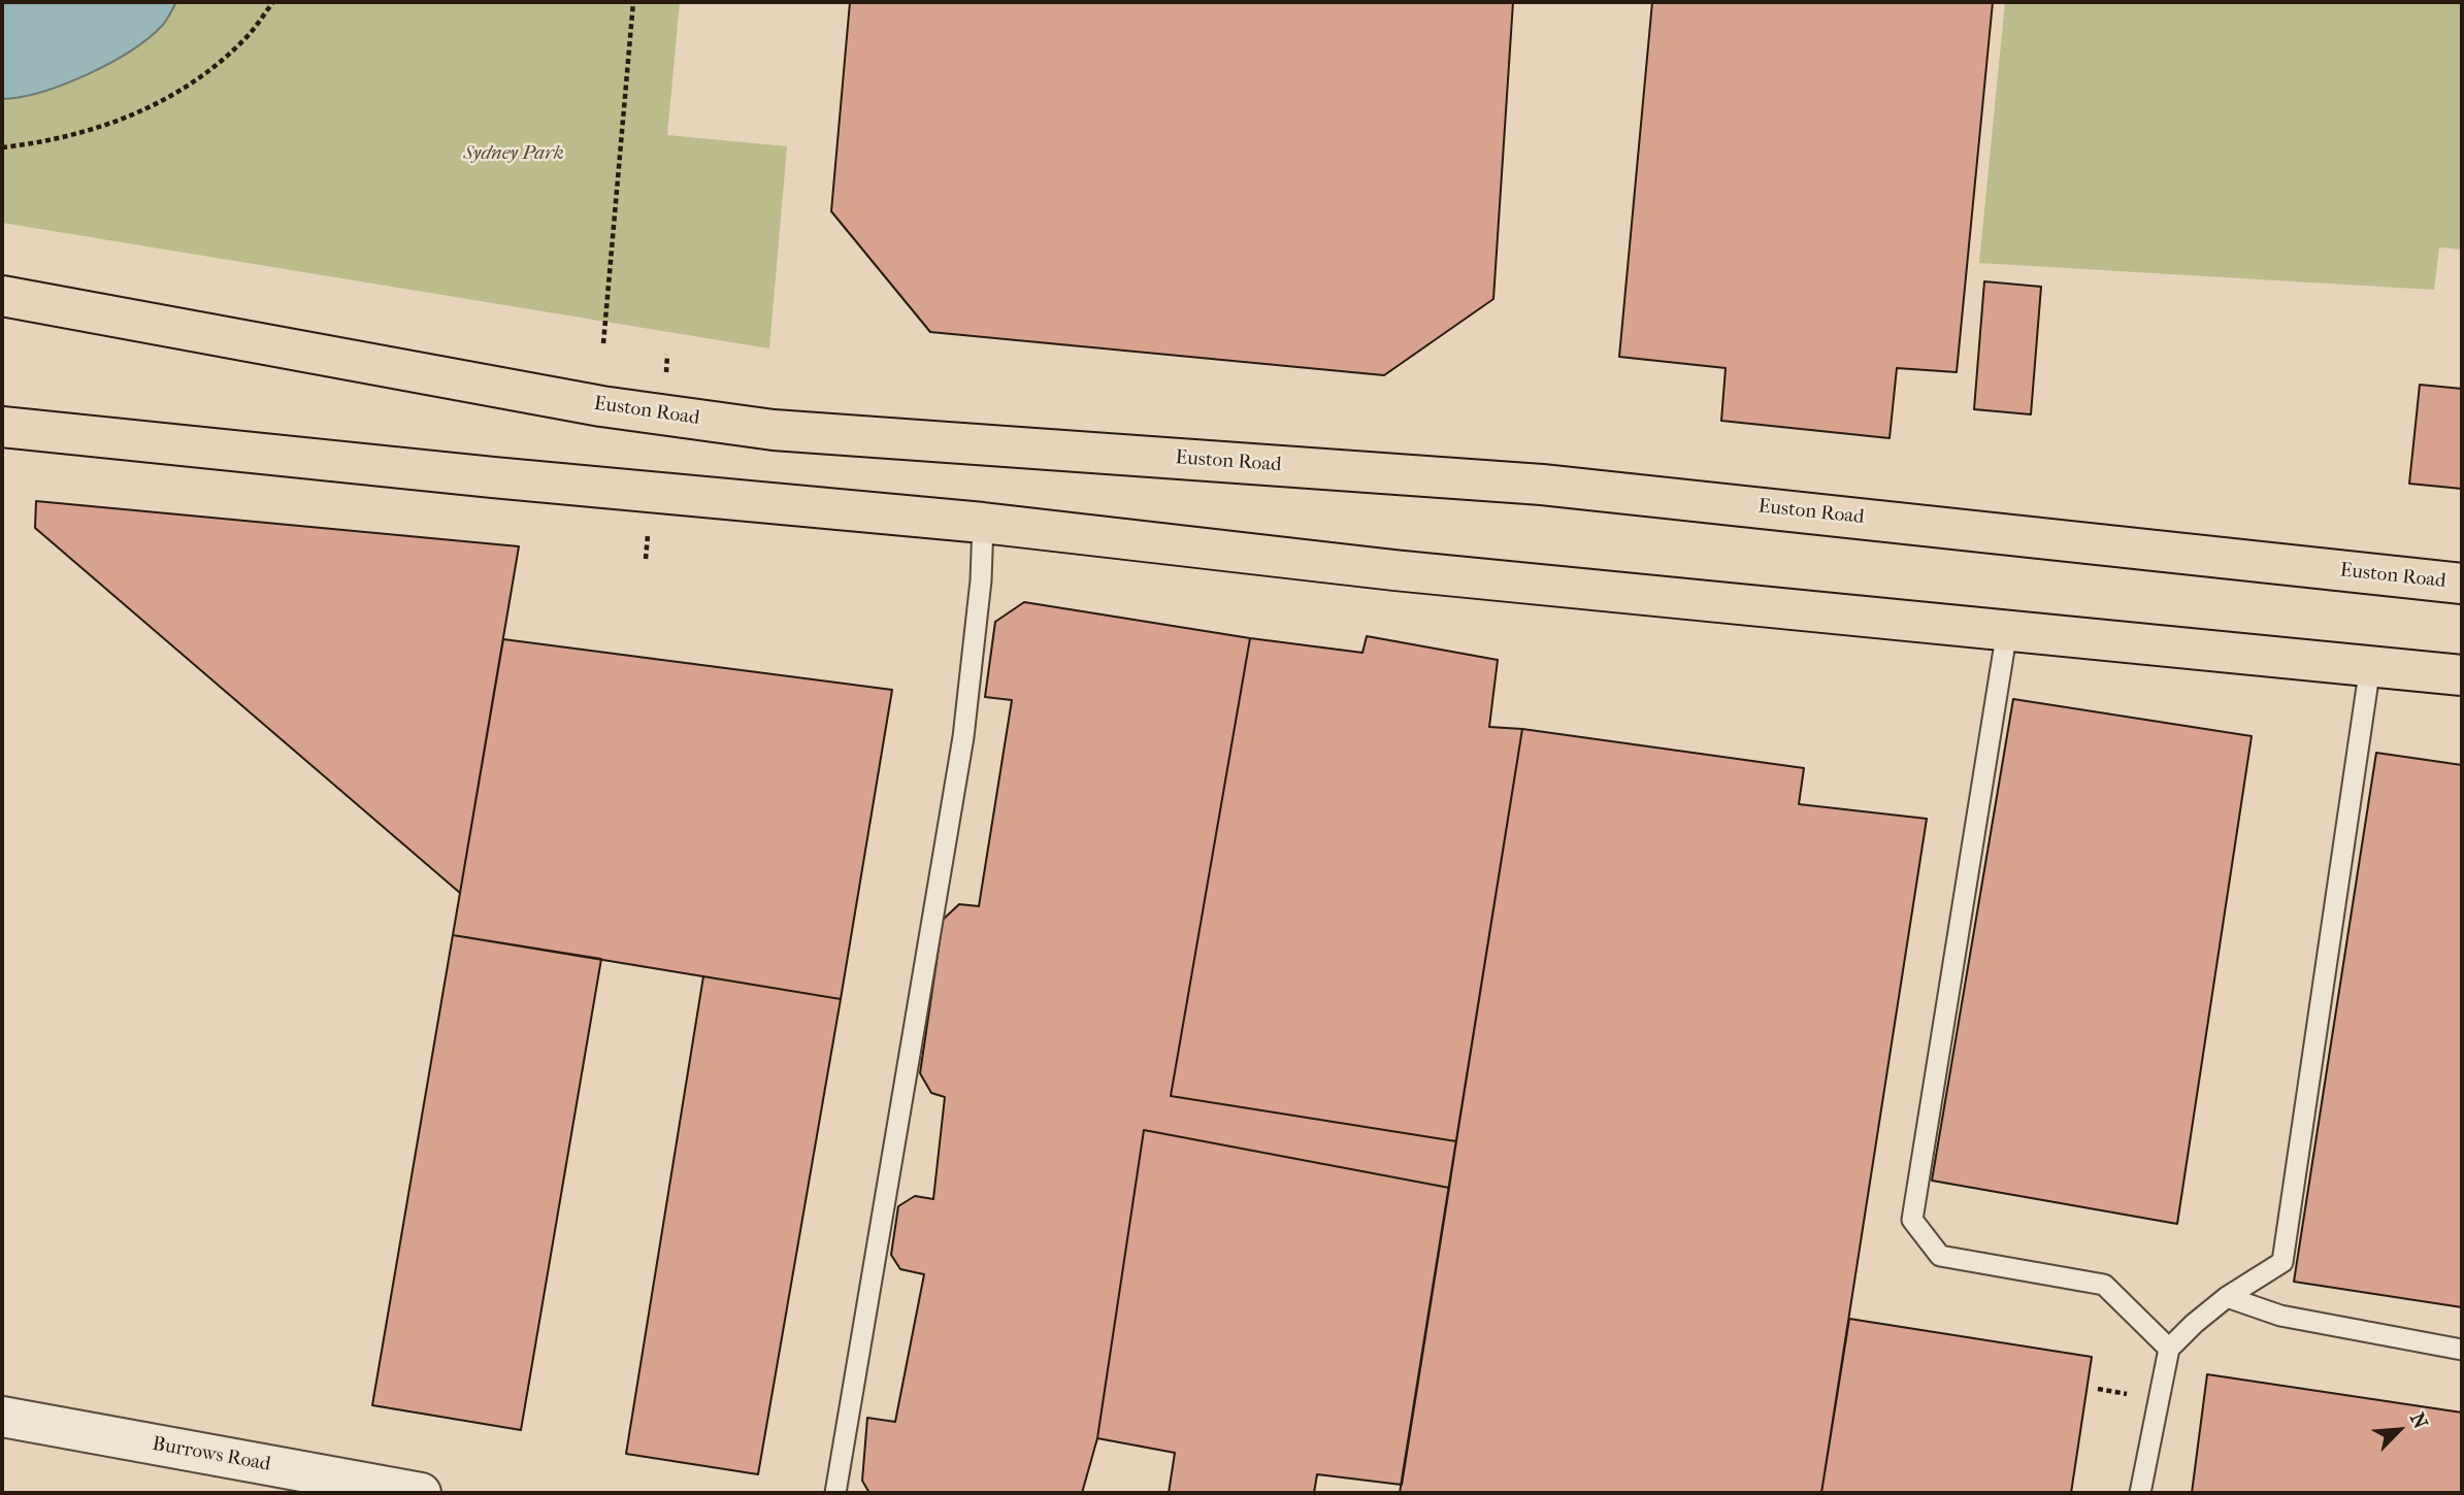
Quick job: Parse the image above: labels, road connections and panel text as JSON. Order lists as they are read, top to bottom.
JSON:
{
  "streets": {
    "main road": ["Euston Road"],
    "street": ["Burrows Road"]
  },
  "parks": ["Sydney Park"],
  "north": "top right"
}
